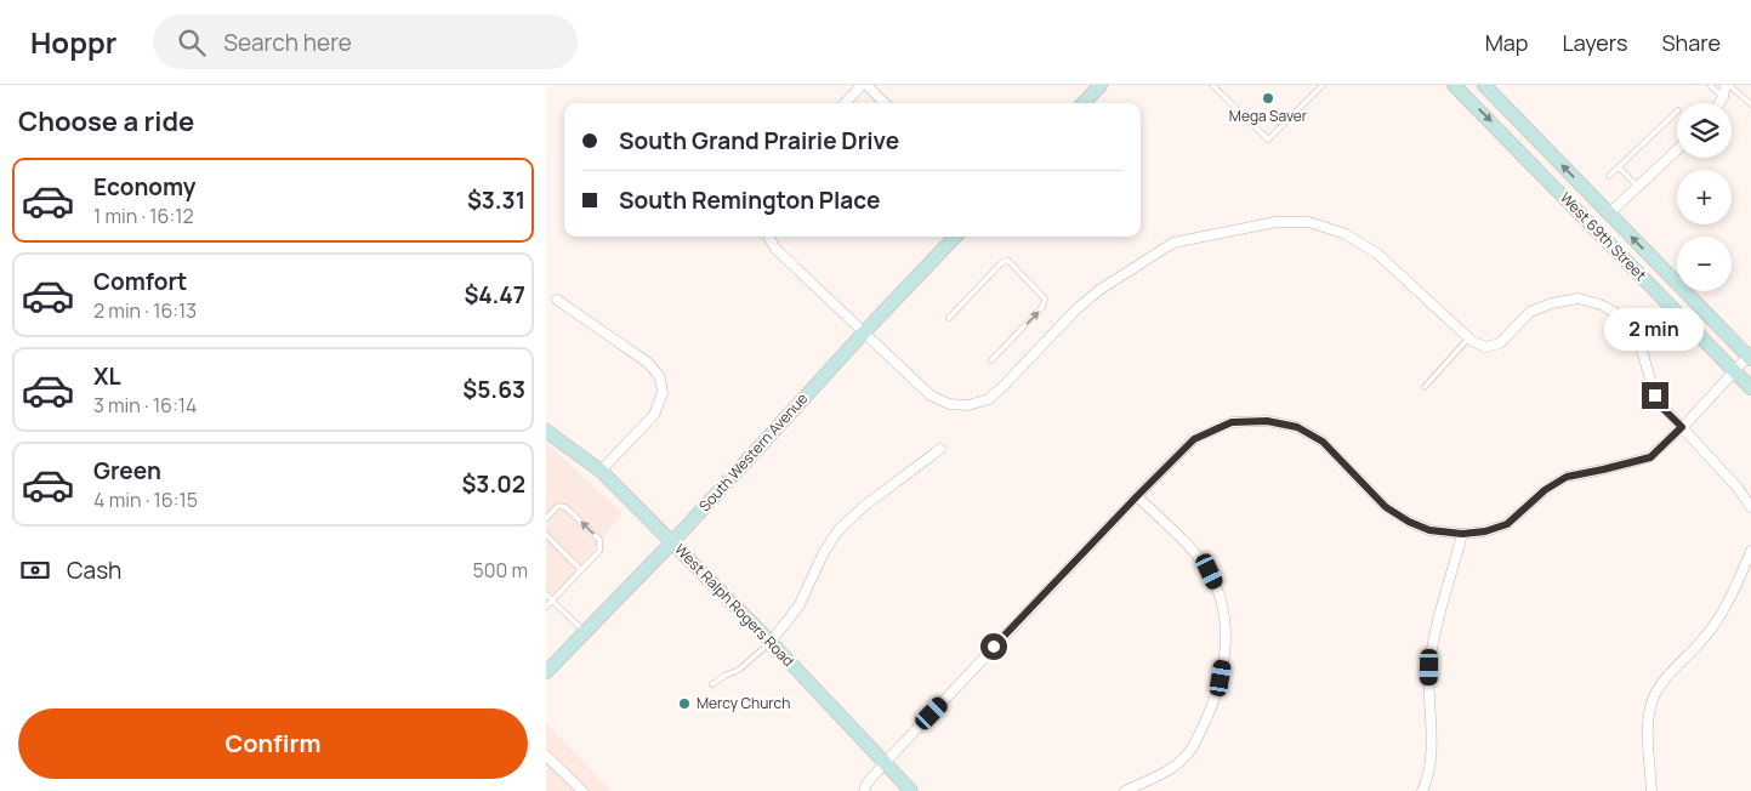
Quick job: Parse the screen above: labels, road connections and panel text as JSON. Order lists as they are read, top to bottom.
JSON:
{
  "streets": {
    "main road": ["West 69th Street", "South Western Avenue", "West Ralph Rogers Road"]
  },
  "crossings": [
    ["South Western Avenue", "West Ralph Rogers Road"]
  ],
  "places": ["Mega Saver", "Mercy Church"],
  "page": {
    "header": "Hoppr",
    "search": "Search here",
    "nav": ["Map", "Layers", "Share"],
    "heading": "Choose a ride",
    "map_buttons": ["+", "−"],
    "banner": ["South Grand Prairie Drive", "South Remington Place"],
    "list": [
      {
        "name": "Economy",
        "note": "1 min · 16:12",
        "value": "$3.31"
      },
      {
        "name": "Comfort",
        "note": "2 min · 16:13",
        "value": "$4.47"
      },
      {
        "name": "XL",
        "note": "3 min · 16:14",
        "value": "$5.63"
      },
      {
        "name": "Green",
        "note": "4 min · 16:15",
        "value": "$3.02"
      }
    ],
    "bubble": "2 min",
    "pay": ["Cash", "500 m"],
    "buttons": "Confirm"
  }
}
